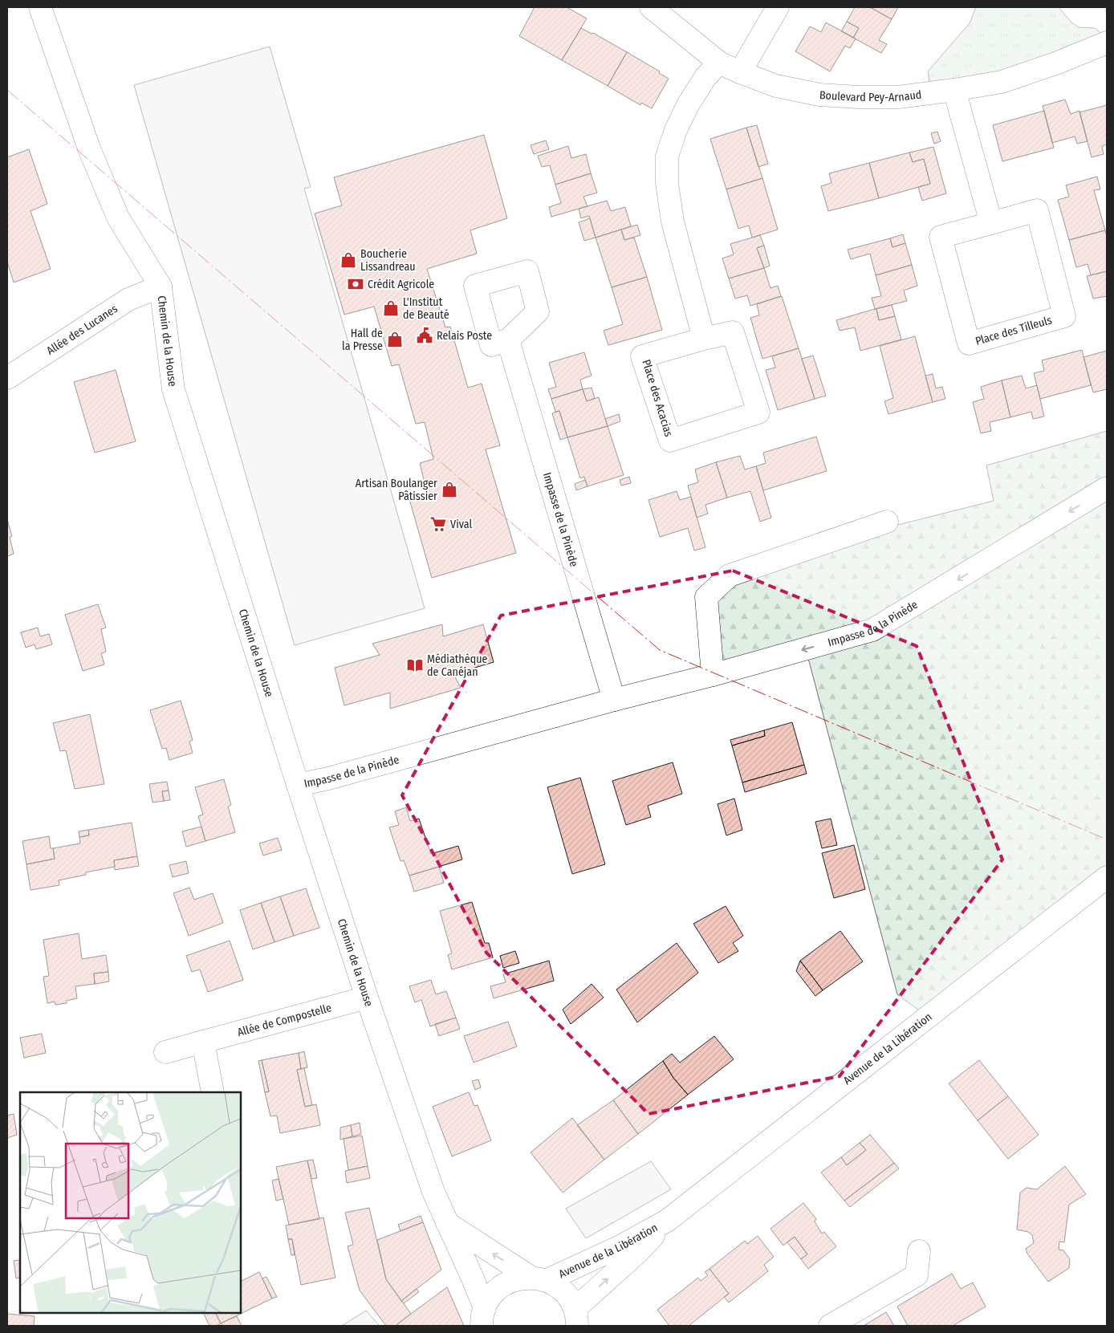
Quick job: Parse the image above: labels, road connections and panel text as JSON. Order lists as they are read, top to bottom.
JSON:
{
  "streets": {
    "street": [
      "Boulevard Pey-Arnaud",
      "Allée des Lucanes",
      "Place des Tilleuls",
      "Chemin de la House",
      "Place des Acacias",
      "Impasse de la Pinède",
      "Allée de Compostelle",
      "Avenue de la Libération"
    ]
  },
  "crossings": [
    ["Allée des Lucanes", "Chemin de la House"],
    ["Chemin de la House", "Impasse de la Pinède"],
    ["Chemin de la House", "Allée de Compostelle"],
    ["Chemin de la House", "Avenue de la Libération"]
  ],
  "one_way": ["Impasse de la Pinède"],
  "places": {
    "shop": [
      "Boucherie Lissandreau",
      "L'Institut de Beauté",
      "Hall de la Presse",
      "Artisan Boulanger Pâtissier"
    ],
    "bank": ["Crédit Agricole"],
    "public building": ["Relais Poste"],
    "supermarket": ["Vival"],
    "library": ["Médiathèque de Canéjan"]
  }
}
